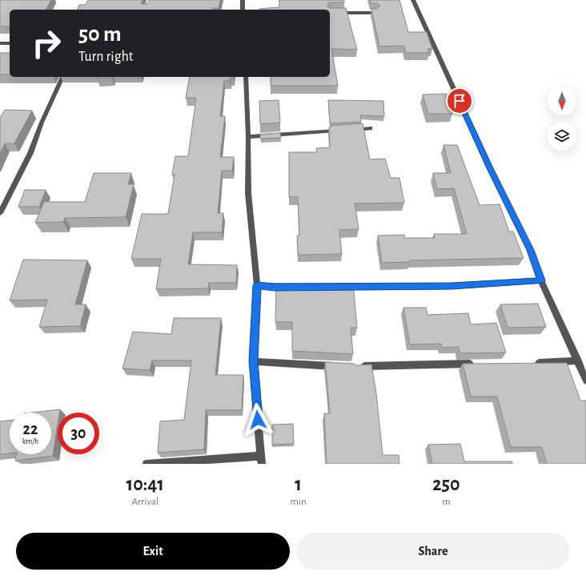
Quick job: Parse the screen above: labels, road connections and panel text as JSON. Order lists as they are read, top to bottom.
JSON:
{
  "north": "bottom",
  "page": {
    "turn": ["50 m", "Turn right"],
    "speed": "22 km/h",
    "limit": "30",
    "eta": [
      "10:41",
      "Arrival",
      "1",
      "min",
      "250",
      "m"
    ],
    "buttons": ["Exit", "Share"]
  }
}
